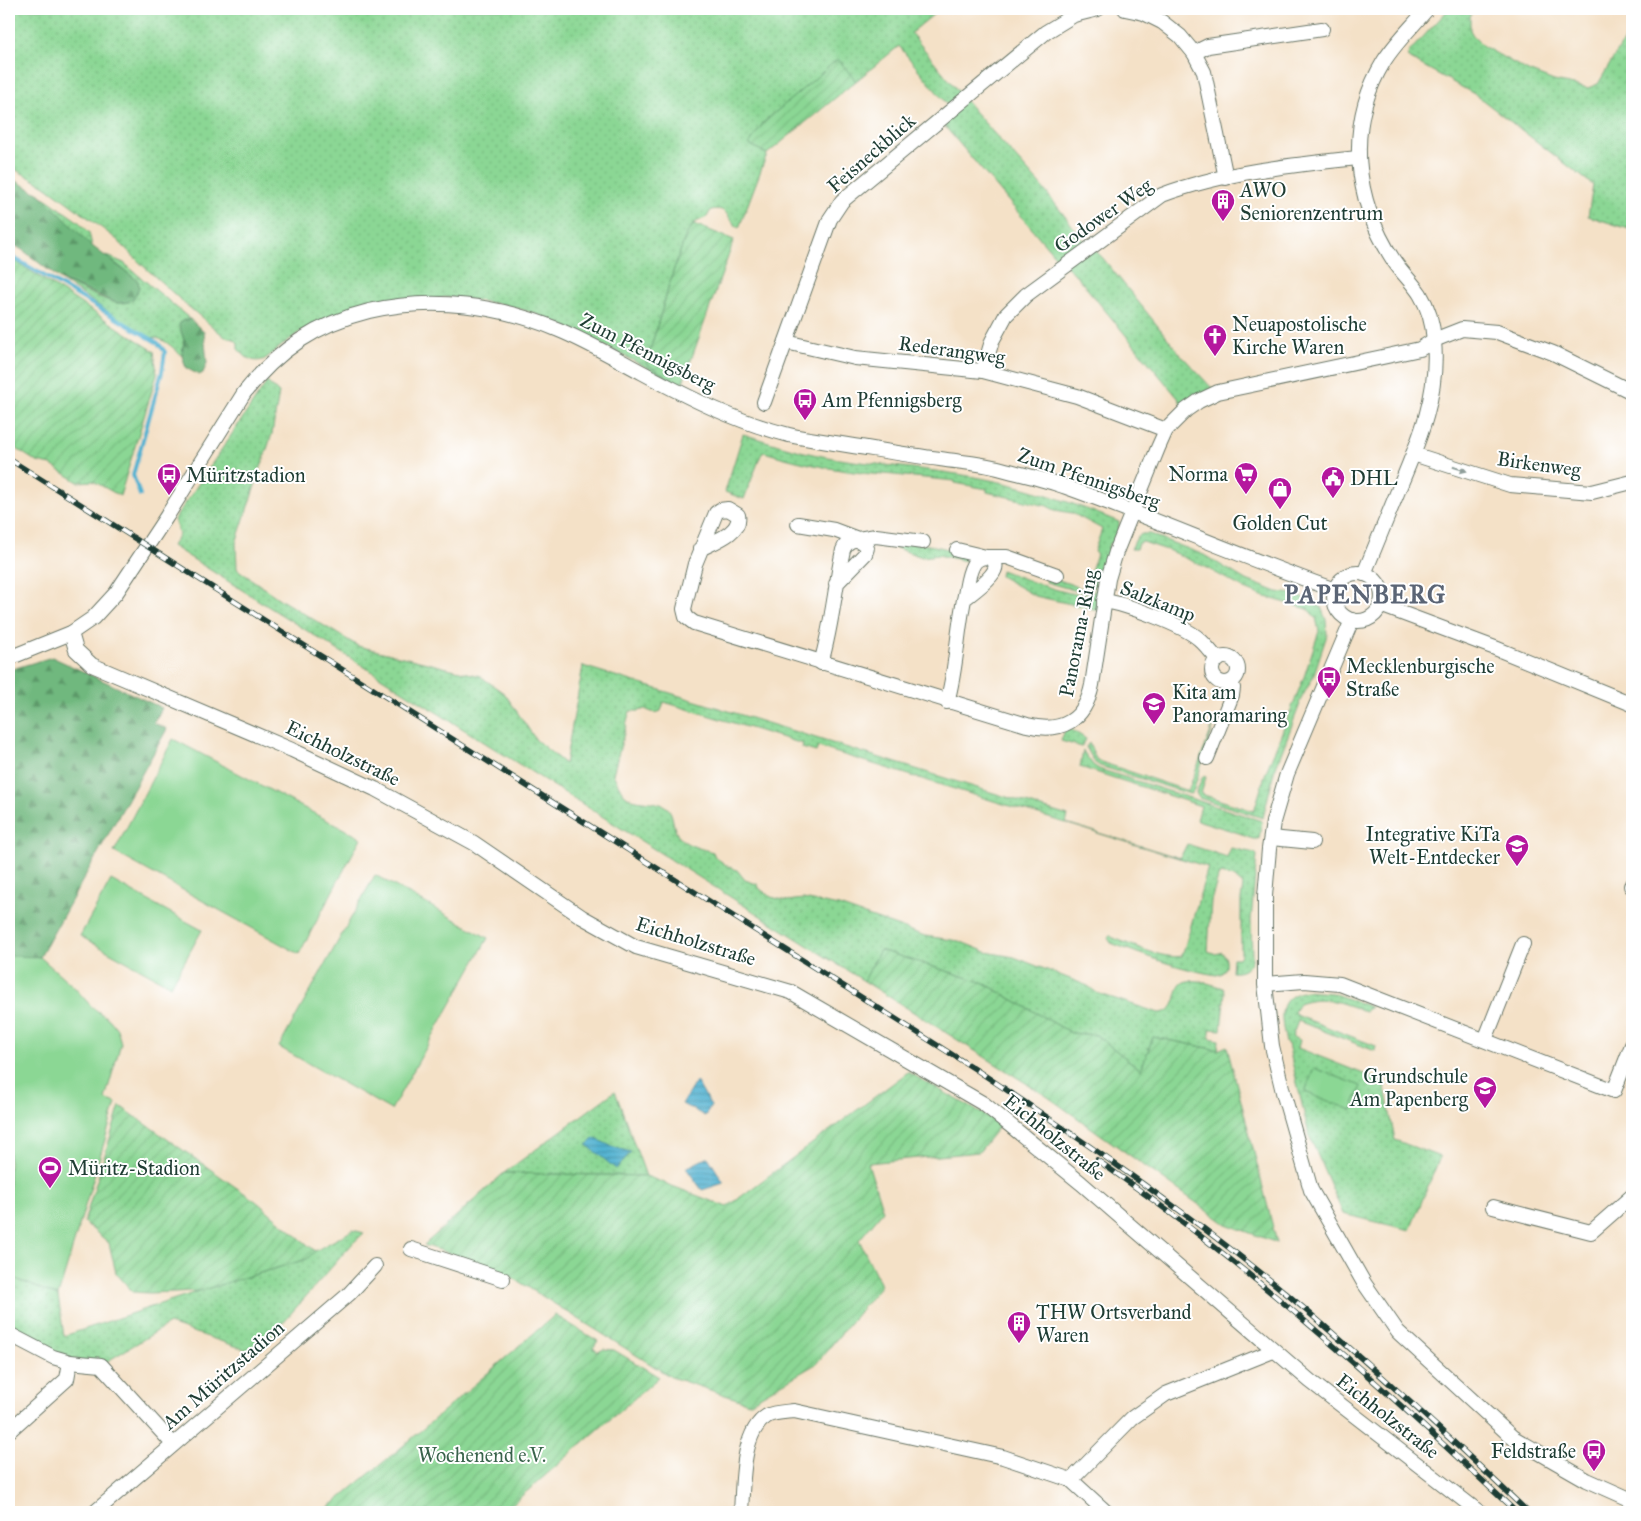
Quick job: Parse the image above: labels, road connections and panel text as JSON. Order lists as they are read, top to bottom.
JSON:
{
  "streets": {
    "street": [
      "Feisneckblick",
      "Godower Weg",
      "Rederangweg",
      "Zum Pfennigsberg",
      "Birkenweg",
      "Salzkamp",
      "Panorama-Ring",
      "Eichholzstraße",
      "Am Müritzstadion"
    ]
  },
  "crossings": [
    ["Feisneckblick", "Rederangweg"],
    ["Godower Weg", "Rederangweg"],
    ["Rederangweg", "Panorama-Ring"],
    ["Zum Pfennigsberg", "Panorama-Ring"],
    ["Zum Pfennigsberg", "Eichholzstraße"],
    ["Salzkamp", "Panorama-Ring"]
  ],
  "one_way": ["Birkenweg"],
  "districts": ["PAPENBERG"],
  "parks": ["Wochenend e.V."],
  "places": {
    "building": ["AWO Seniorenzentrum", "THW Ortsverband Waren"],
    "church": ["Neuapostolische Kirche Waren"],
    "bus stop": [
      "Am Pfennigsberg",
      "Müritzstadion",
      "Mecklenburgische Straße",
      "Feldstraße"
    ],
    "supermarket": ["Norma"],
    "public building": ["DHL"],
    "shop": ["Golden Cut"],
    "school or university": ["Kita am Panoramaring", "Integrative KiTa Welt-Entdecker", "Grundschule Am Papenberg"],
    "sports": ["Müritz-Stadion"]
  }
}
